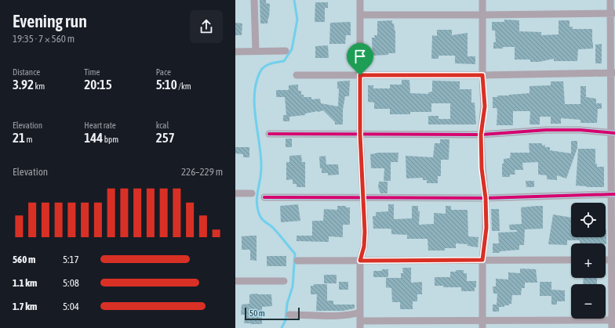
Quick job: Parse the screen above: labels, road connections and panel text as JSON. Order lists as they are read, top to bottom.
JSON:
{
  "scale_bar": "50 m",
  "page": {
    "heading": ["Evening run", "19:35 · 7 × 560 m"],
    "stats": [
      ["Distance", "3.92 km"],
      ["Time", "20:15"],
      ["Pace", "5:10 /km"],
      ["Elevation", "21 m"],
      ["Heart rate", "144 bpm"],
      ["kcal", "257"]
    ],
    "chart": ["Elevation", "226–229 m"],
    "map_buttons": ["+", "−"],
    "list": [
      {
        "name": "560 m",
        "note": "5:17"
      },
      {
        "name": "1.1 km",
        "note": "5:08"
      },
      {
        "name": "1.7 km",
        "note": "5:04"
      }
    ],
    "scale": "50 m"
  }
}
